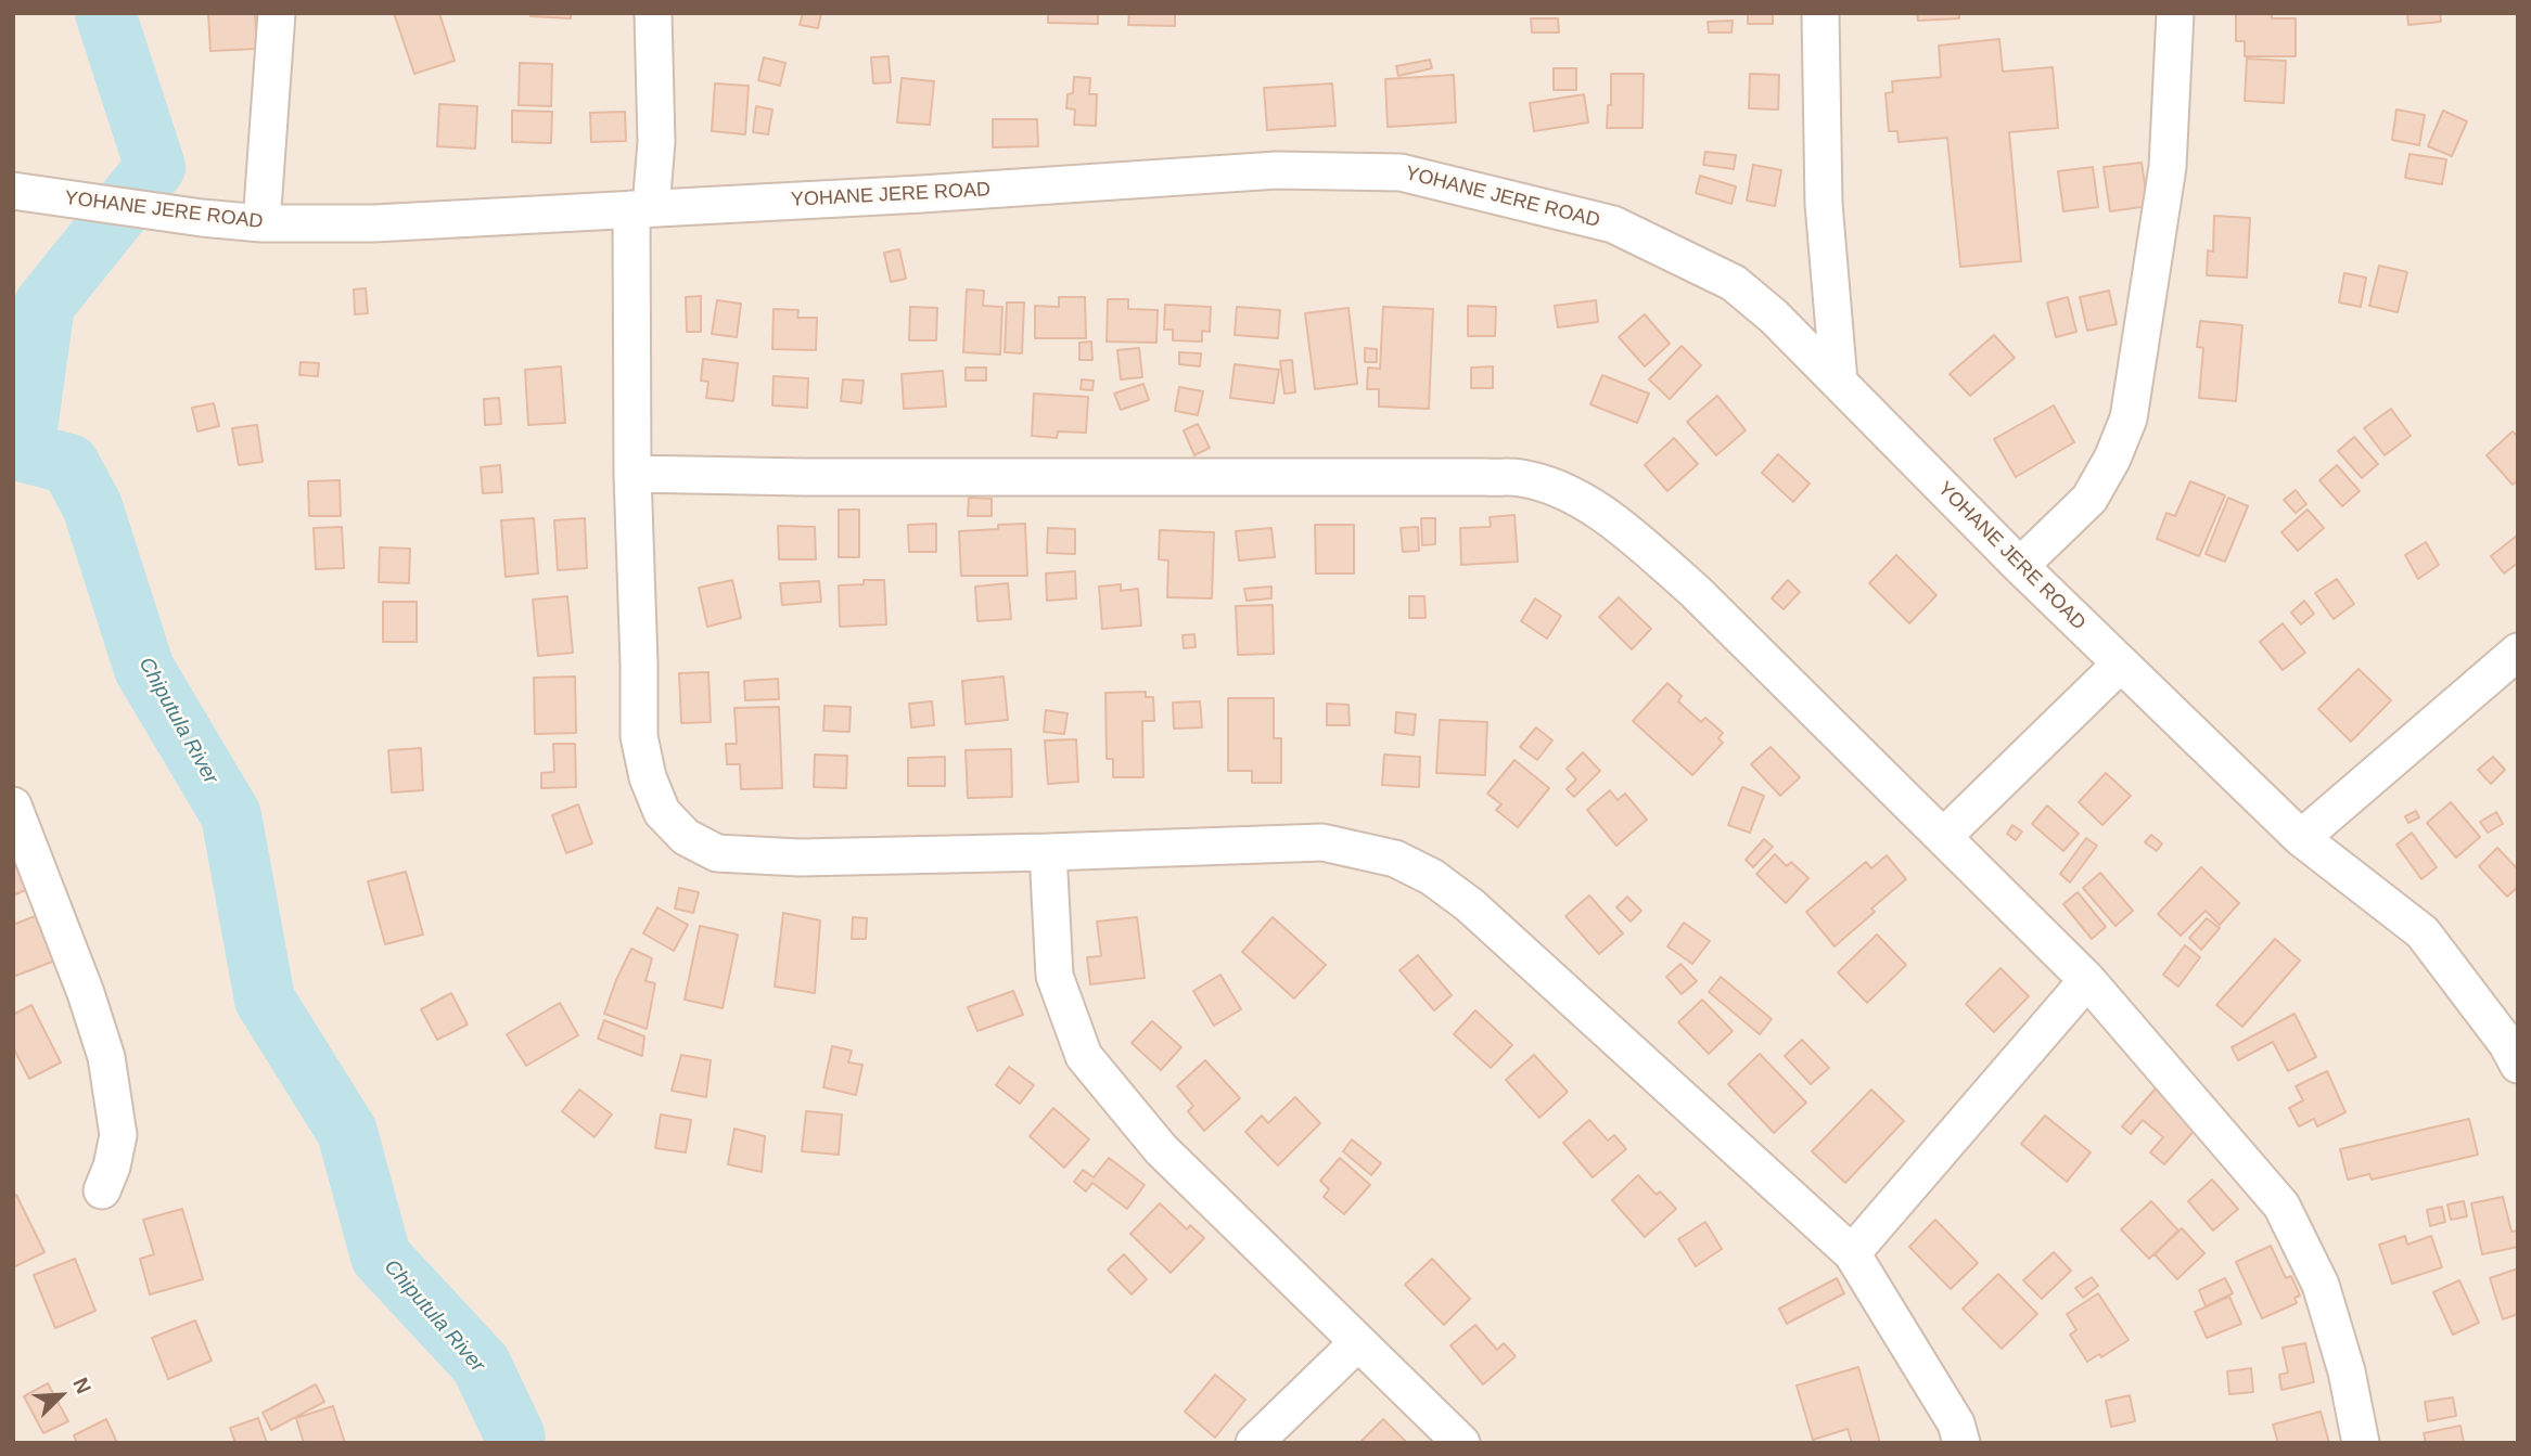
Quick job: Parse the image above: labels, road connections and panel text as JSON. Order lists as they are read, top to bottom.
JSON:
{
  "streets": {
    "street": ["YOHANE JERE ROAD"]
  },
  "water": ["Chiputula River"],
  "north": "top right"
}
